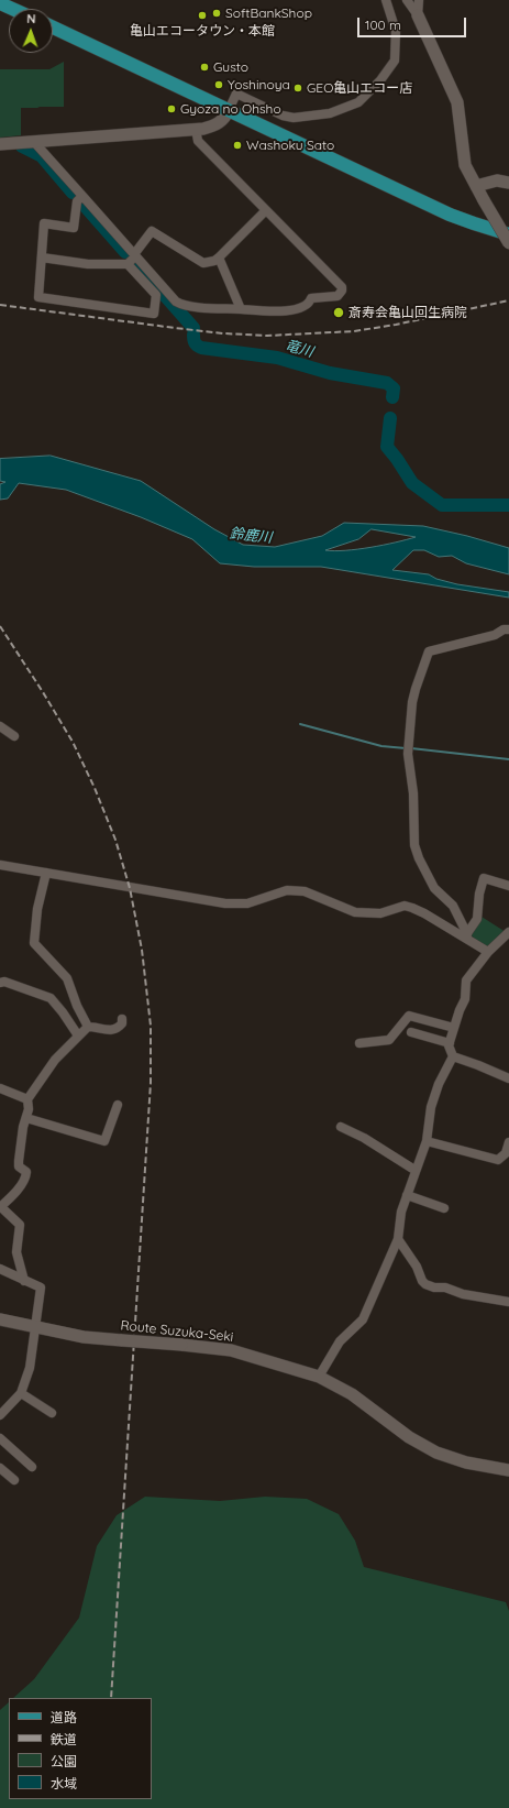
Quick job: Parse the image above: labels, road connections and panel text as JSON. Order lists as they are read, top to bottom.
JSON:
{
  "streets": {
    "main road": ["Route Suzuka-Seki"]
  },
  "water": ["竜川", "鈴鹿川"],
  "places": [
    "SoftBankShop",
    "亀山エコータウン・本館",
    "Gusto",
    "Yoshinoya",
    "GEO亀山エコー店",
    "Gyoza no Ohsho",
    "Washoku Sato",
    "斎寿会亀山回生病院"
  ],
  "legend": [
    "道路",
    "鉄道",
    "公園",
    "水域"
  ],
  "scale_bar": "100 m",
  "north": "top"
}
